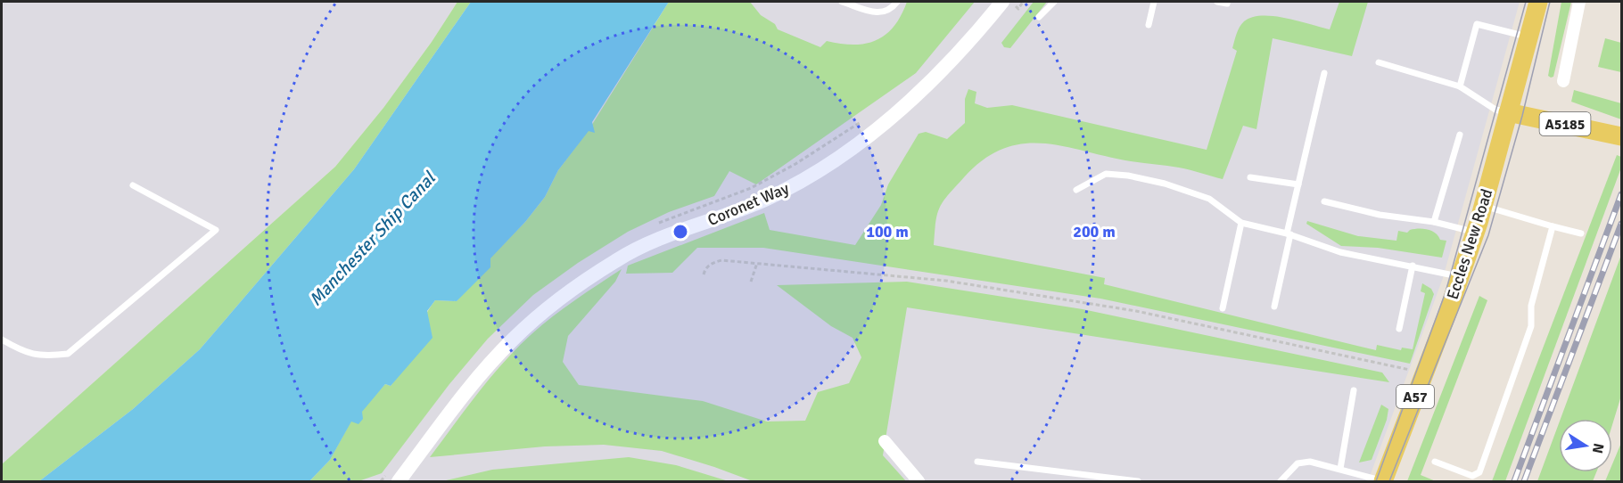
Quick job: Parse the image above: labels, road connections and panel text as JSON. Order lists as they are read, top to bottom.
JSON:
{
  "streets": {
    "main road": ["A5185", "Eccles New Road", "A57"],
    "street": ["Coronet Way"]
  },
  "crossings": [
    ["A5185", "Eccles New Road"]
  ],
  "water": ["Manchester Ship Canal"],
  "north": "right",
  "rings": ["100 m", "200 m"]
}
